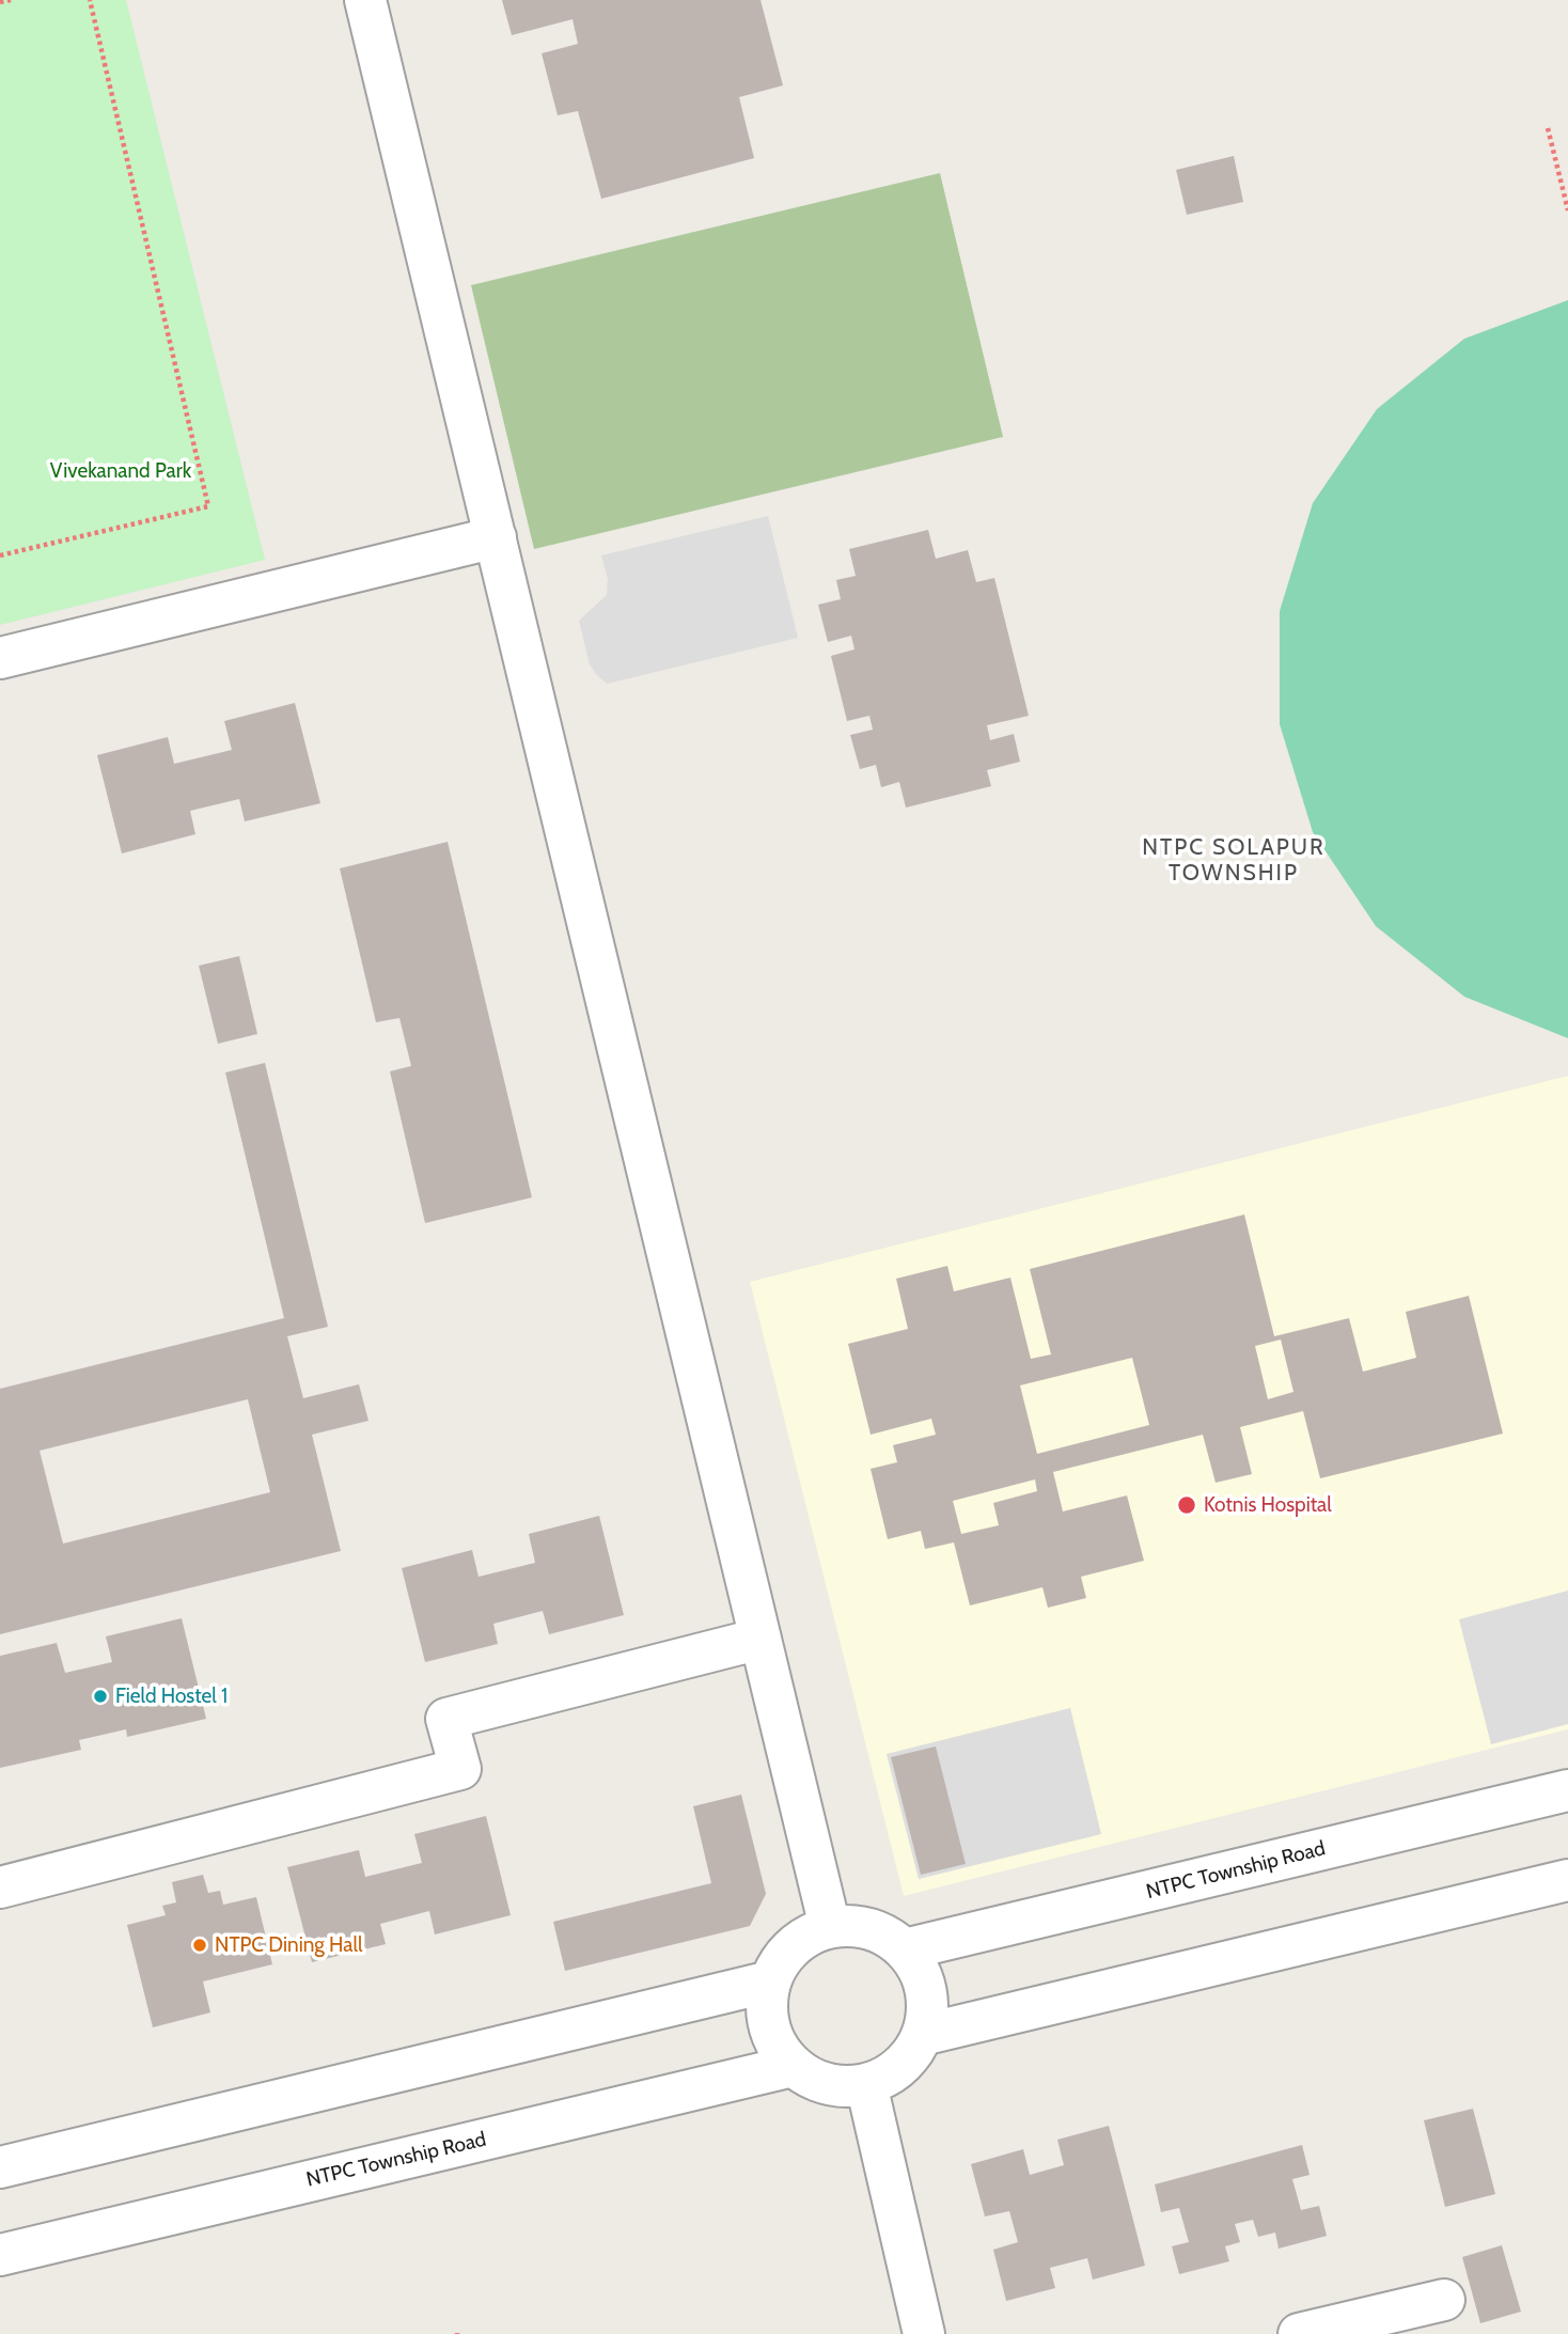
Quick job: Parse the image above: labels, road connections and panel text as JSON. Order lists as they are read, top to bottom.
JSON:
{
  "streets": {
    "street": ["NTPC Township Road"]
  },
  "districts": ["NTPC SOLAPUR TOWNSHIP"],
  "parks": ["Vivekanand Park"],
  "places": ["Kotnis Hospital", "Field Hostel 1", "NTPC Dining Hall"]
}
